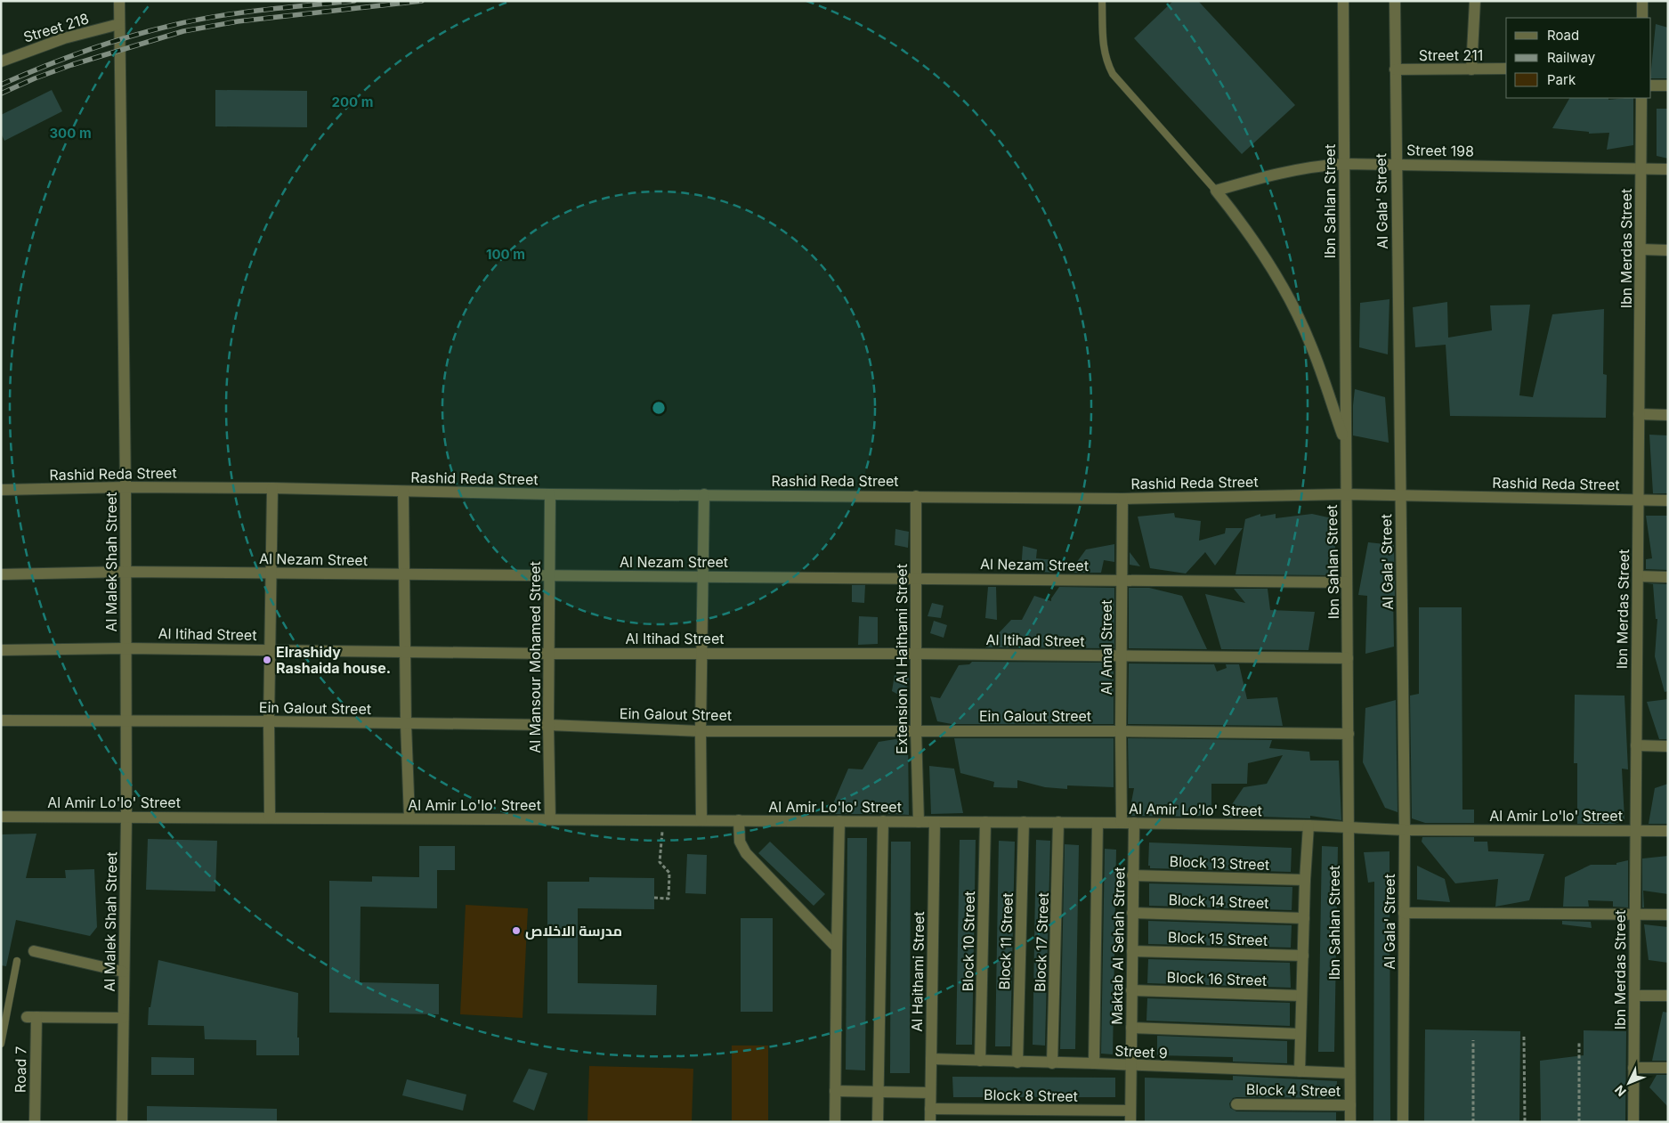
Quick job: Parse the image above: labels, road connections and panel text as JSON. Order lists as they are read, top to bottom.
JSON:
{
  "streets": {
    "street": [
      "Street 218",
      "Street 211",
      "Street 198",
      "Ibn Sahlan Street",
      "Al Gala' Street",
      "Ibn Merdas Street",
      "Rashid Reda Street",
      "Al Nezam Street",
      "Al Malek Shah Street",
      "Al Itihad Street",
      "Al Amal Street",
      "Al Mansour Mohamed Street",
      "Extension Al Haithami Street",
      "Ein Galout Street",
      "Al Amir Lo'lo' Street",
      "Block 13 Street",
      "Block 14 Street",
      "Block 15 Street",
      "Block 10 Street",
      "Block 11 Street",
      "Block 17 Street",
      "Maktab Al Sehah Street",
      "Al Haithami Street",
      "Block 16 Street",
      "Street 9",
      "Road 7",
      "Block 4 Street",
      "Block 8 Street"
    ]
  },
  "crossings": [
    ["Street 218", "Al Malek Shah Street"],
    ["Street 211", "Al Gala' Street"],
    ["Street 198", "Ibn Sahlan Street"],
    ["Street 198", "Al Gala' Street"],
    ["Street 198", "Ibn Merdas Street"],
    ["Ibn Sahlan Street", "Rashid Reda Street"],
    ["Ibn Sahlan Street", "Al Nezam Street"],
    ["Ibn Sahlan Street", "Al Itihad Street"],
    ["Ibn Sahlan Street", "Ein Galout Street"],
    ["Ibn Sahlan Street", "Al Amir Lo'lo' Street"],
    ["Ibn Sahlan Street", "Street 9"],
    ["Ibn Sahlan Street", "Block 4 Street"],
    ["Al Gala' Street", "Rashid Reda Street"],
    ["Al Gala' Street", "Al Amir Lo'lo' Street"],
    ["Ibn Merdas Street", "Rashid Reda Street"],
    ["Ibn Merdas Street", "Al Amir Lo'lo' Street"],
    ["Rashid Reda Street", "Al Malek Shah Street"],
    ["Rashid Reda Street", "Al Amal Street"],
    ["Rashid Reda Street", "Al Mansour Mohamed Street"],
    ["Rashid Reda Street", "Extension Al Haithami Street"],
    ["Al Nezam Street", "Al Malek Shah Street"],
    ["Al Nezam Street", "Al Amal Street"],
    ["Al Nezam Street", "Al Mansour Mohamed Street"],
    ["Al Nezam Street", "Extension Al Haithami Street"],
    ["Al Malek Shah Street", "Al Itihad Street"],
    ["Al Malek Shah Street", "Ein Galout Street"],
    ["Al Malek Shah Street", "Al Amir Lo'lo' Street"],
    ["Al Malek Shah Street", "Road 7"],
    ["Al Itihad Street", "Al Amal Street"],
    ["Al Itihad Street", "Al Mansour Mohamed Street"],
    ["Al Itihad Street", "Extension Al Haithami Street"],
    ["Al Amal Street", "Ein Galout Street"],
    ["Al Amal Street", "Al Amir Lo'lo' Street"],
    ["Al Mansour Mohamed Street", "Ein Galout Street"],
    ["Al Mansour Mohamed Street", "Al Amir Lo'lo' Street"],
    ["Extension Al Haithami Street", "Ein Galout Street"],
    ["Extension Al Haithami Street", "Al Amir Lo'lo' Street"],
    ["Al Amir Lo'lo' Street", "Block 10 Street"],
    ["Al Amir Lo'lo' Street", "Block 11 Street"],
    ["Al Amir Lo'lo' Street", "Block 17 Street"],
    ["Al Amir Lo'lo' Street", "Maktab Al Sehah Street"],
    ["Al Amir Lo'lo' Street", "Al Haithami Street"],
    ["Block 13 Street", "Maktab Al Sehah Street"],
    ["Block 14 Street", "Maktab Al Sehah Street"],
    ["Block 15 Street", "Maktab Al Sehah Street"],
    ["Block 10 Street", "Street 9"],
    ["Block 11 Street", "Street 9"],
    ["Block 17 Street", "Street 9"],
    ["Maktab Al Sehah Street", "Block 16 Street"],
    ["Maktab Al Sehah Street", "Street 9"],
    ["Maktab Al Sehah Street", "Block 8 Street"],
    ["Al Haithami Street", "Street 9"],
    ["Al Haithami Street", "Block 8 Street"]
  ],
  "places": ["Elrashidy Rashaida house.", "مدرسة الاخلاص"],
  "legend": ["Road", "Railway", "Park"],
  "north": "bottom left",
  "rings": ["200 m", "300 m", "100 m"]
}
